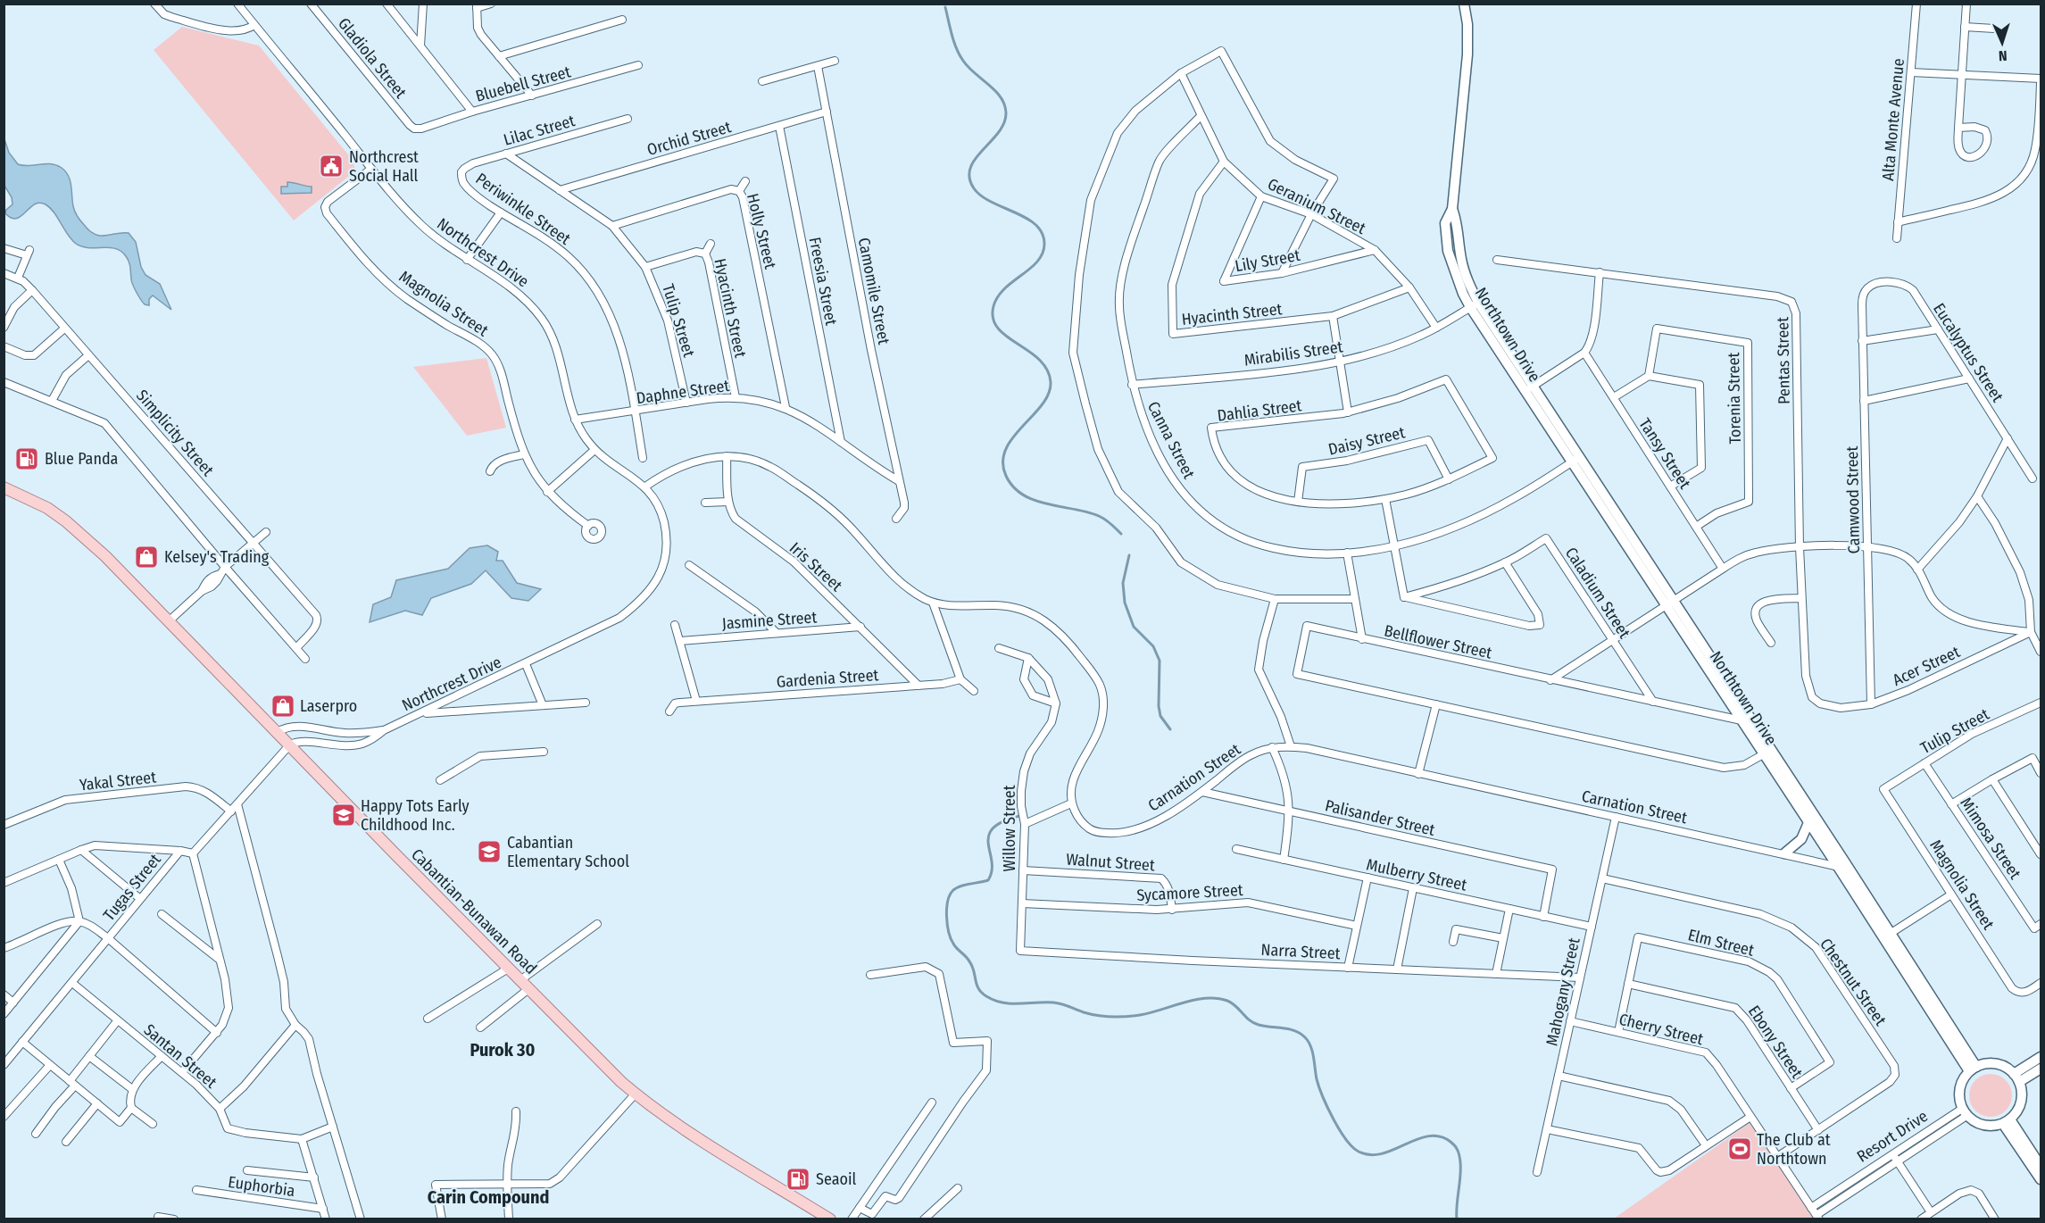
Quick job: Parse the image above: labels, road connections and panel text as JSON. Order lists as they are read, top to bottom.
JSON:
{
  "streets": {
    "main road": ["Cabantian-Bunawan Road"],
    "street": [
      "Gladiola Street",
      "Bluebell Street",
      "Alta Monte Avenue",
      "Lilac Street",
      "Orchid Street",
      "Geranium Street",
      "Periwinkle Street",
      "Holly Street",
      "Northcrest Drive",
      "Lily Street",
      "Freesia Street",
      "Camomile Street",
      "Magnolia Street",
      "Hyacinth Street",
      "Tulip Street",
      "Northtown Drive",
      "Eucalyptus Street",
      "Mirabilis Street",
      "Pentas Street",
      "Daphne Street",
      "Torenia Street",
      "Dahlia Street",
      "Simplicity Street",
      "Canna Street",
      "Daisy Street",
      "Tansy Street",
      "Camwood Street",
      "Iris Street",
      "Caladium Street",
      "Jasmine Street",
      "Bellflower Street",
      "Acer Street",
      "Gardenia Street",
      "Carnation Street",
      "Yakal Street",
      "Palisander Street",
      "Willow Street",
      "Mimosa Street",
      "Walnut Street",
      "Mulberry Street",
      "Tugas Street",
      "Sycamore Street",
      "Elm Street",
      "Narra Street",
      "Chestnut Street",
      "Mahogany Street",
      "Cherry Street",
      "Ebony Street",
      "Santan Street",
      "Resort Drive",
      "Euphorbia"
    ]
  },
  "crossings": [
    ["Gladiola Street", "Bluebell Street"],
    ["Lilac Street", "Periwinkle Street"],
    ["Lilac Street", "Tulip Street"],
    ["Orchid Street", "Freesia Street"],
    ["Orchid Street", "Camomile Street"],
    ["Orchid Street", "Tulip Street"],
    ["Geranium Street", "Lily Street"],
    ["Geranium Street", "Hyacinth Street"],
    ["Geranium Street", "Mirabilis Street"],
    ["Geranium Street", "Canna Street"],
    ["Periwinkle Street", "Daphne Street"],
    ["Holly Street", "Tulip Street"],
    ["Holly Street", "Daphne Street"],
    ["Northcrest Drive", "Magnolia Street"],
    ["Northcrest Drive", "Daphne Street"],
    ["Northcrest Drive", "Cabantian-Bunawan Road"],
    ["Freesia Street", "Daphne Street"],
    ["Camomile Street", "Daphne Street"],
    ["Magnolia Street", "Tulip Street"],
    ["Hyacinth Street", "Tulip Street"],
    ["Hyacinth Street", "Daphne Street"],
    ["Tulip Street", "Daphne Street"],
    ["Tulip Street", "Mimosa Street"],
    ["Northtown Drive", "Mirabilis Street"],
    ["Northtown Drive", "Canna Street"],
    ["Northtown Drive", "Bellflower Street"],
    ["Northtown Drive", "Carnation Street"],
    ["Northtown Drive", "Resort Drive"],
    ["Eucalyptus Street", "Camwood Street"],
    ["Mirabilis Street", "Canna Street"],
    ["Pentas Street", "Acer Street"],
    ["Torenia Street", "Tansy Street"],
    ["Dahlia Street", "Daisy Street"],
    ["Camwood Street", "Acer Street"],
    ["Iris Street", "Jasmine Street"],
    ["Iris Street", "Gardenia Street"],
    ["Caladium Street", "Bellflower Street"],
    ["Carnation Street", "Palisander Street"],
    ["Carnation Street", "Mahogany Street"],
    ["Palisander Street", "Mulberry Street"],
    ["Willow Street", "Walnut Street"],
    ["Willow Street", "Sycamore Street"],
    ["Willow Street", "Narra Street"],
    ["Walnut Street", "Sycamore Street"],
    ["Mulberry Street", "Mahogany Street"],
    ["Tugas Street", "Santan Street"],
    ["Elm Street", "Cherry Street"],
    ["Elm Street", "Ebony Street"],
    ["Narra Street", "Mahogany Street"],
    ["Chestnut Street", "Mahogany Street"],
    ["Chestnut Street", "Cherry Street"],
    ["Chestnut Street", "Ebony Street"],
    ["Mahogany Street", "Cherry Street"],
    ["Cherry Street", "Resort Drive"]
  ],
  "districts": ["Purok 30", "Carin Compound"],
  "places": {
    "public building": ["Northcrest Social Hall"],
    "fuel station": ["Blue Panda", "Seaoil"],
    "shop": ["Kelsey's Trading", "Laserpro"],
    "school or university": ["Happy Tots Early Childhood Inc.", "Cabantian Elementary School"],
    "sports": ["The Club at Northtown"]
  },
  "north": "bottom"
}
